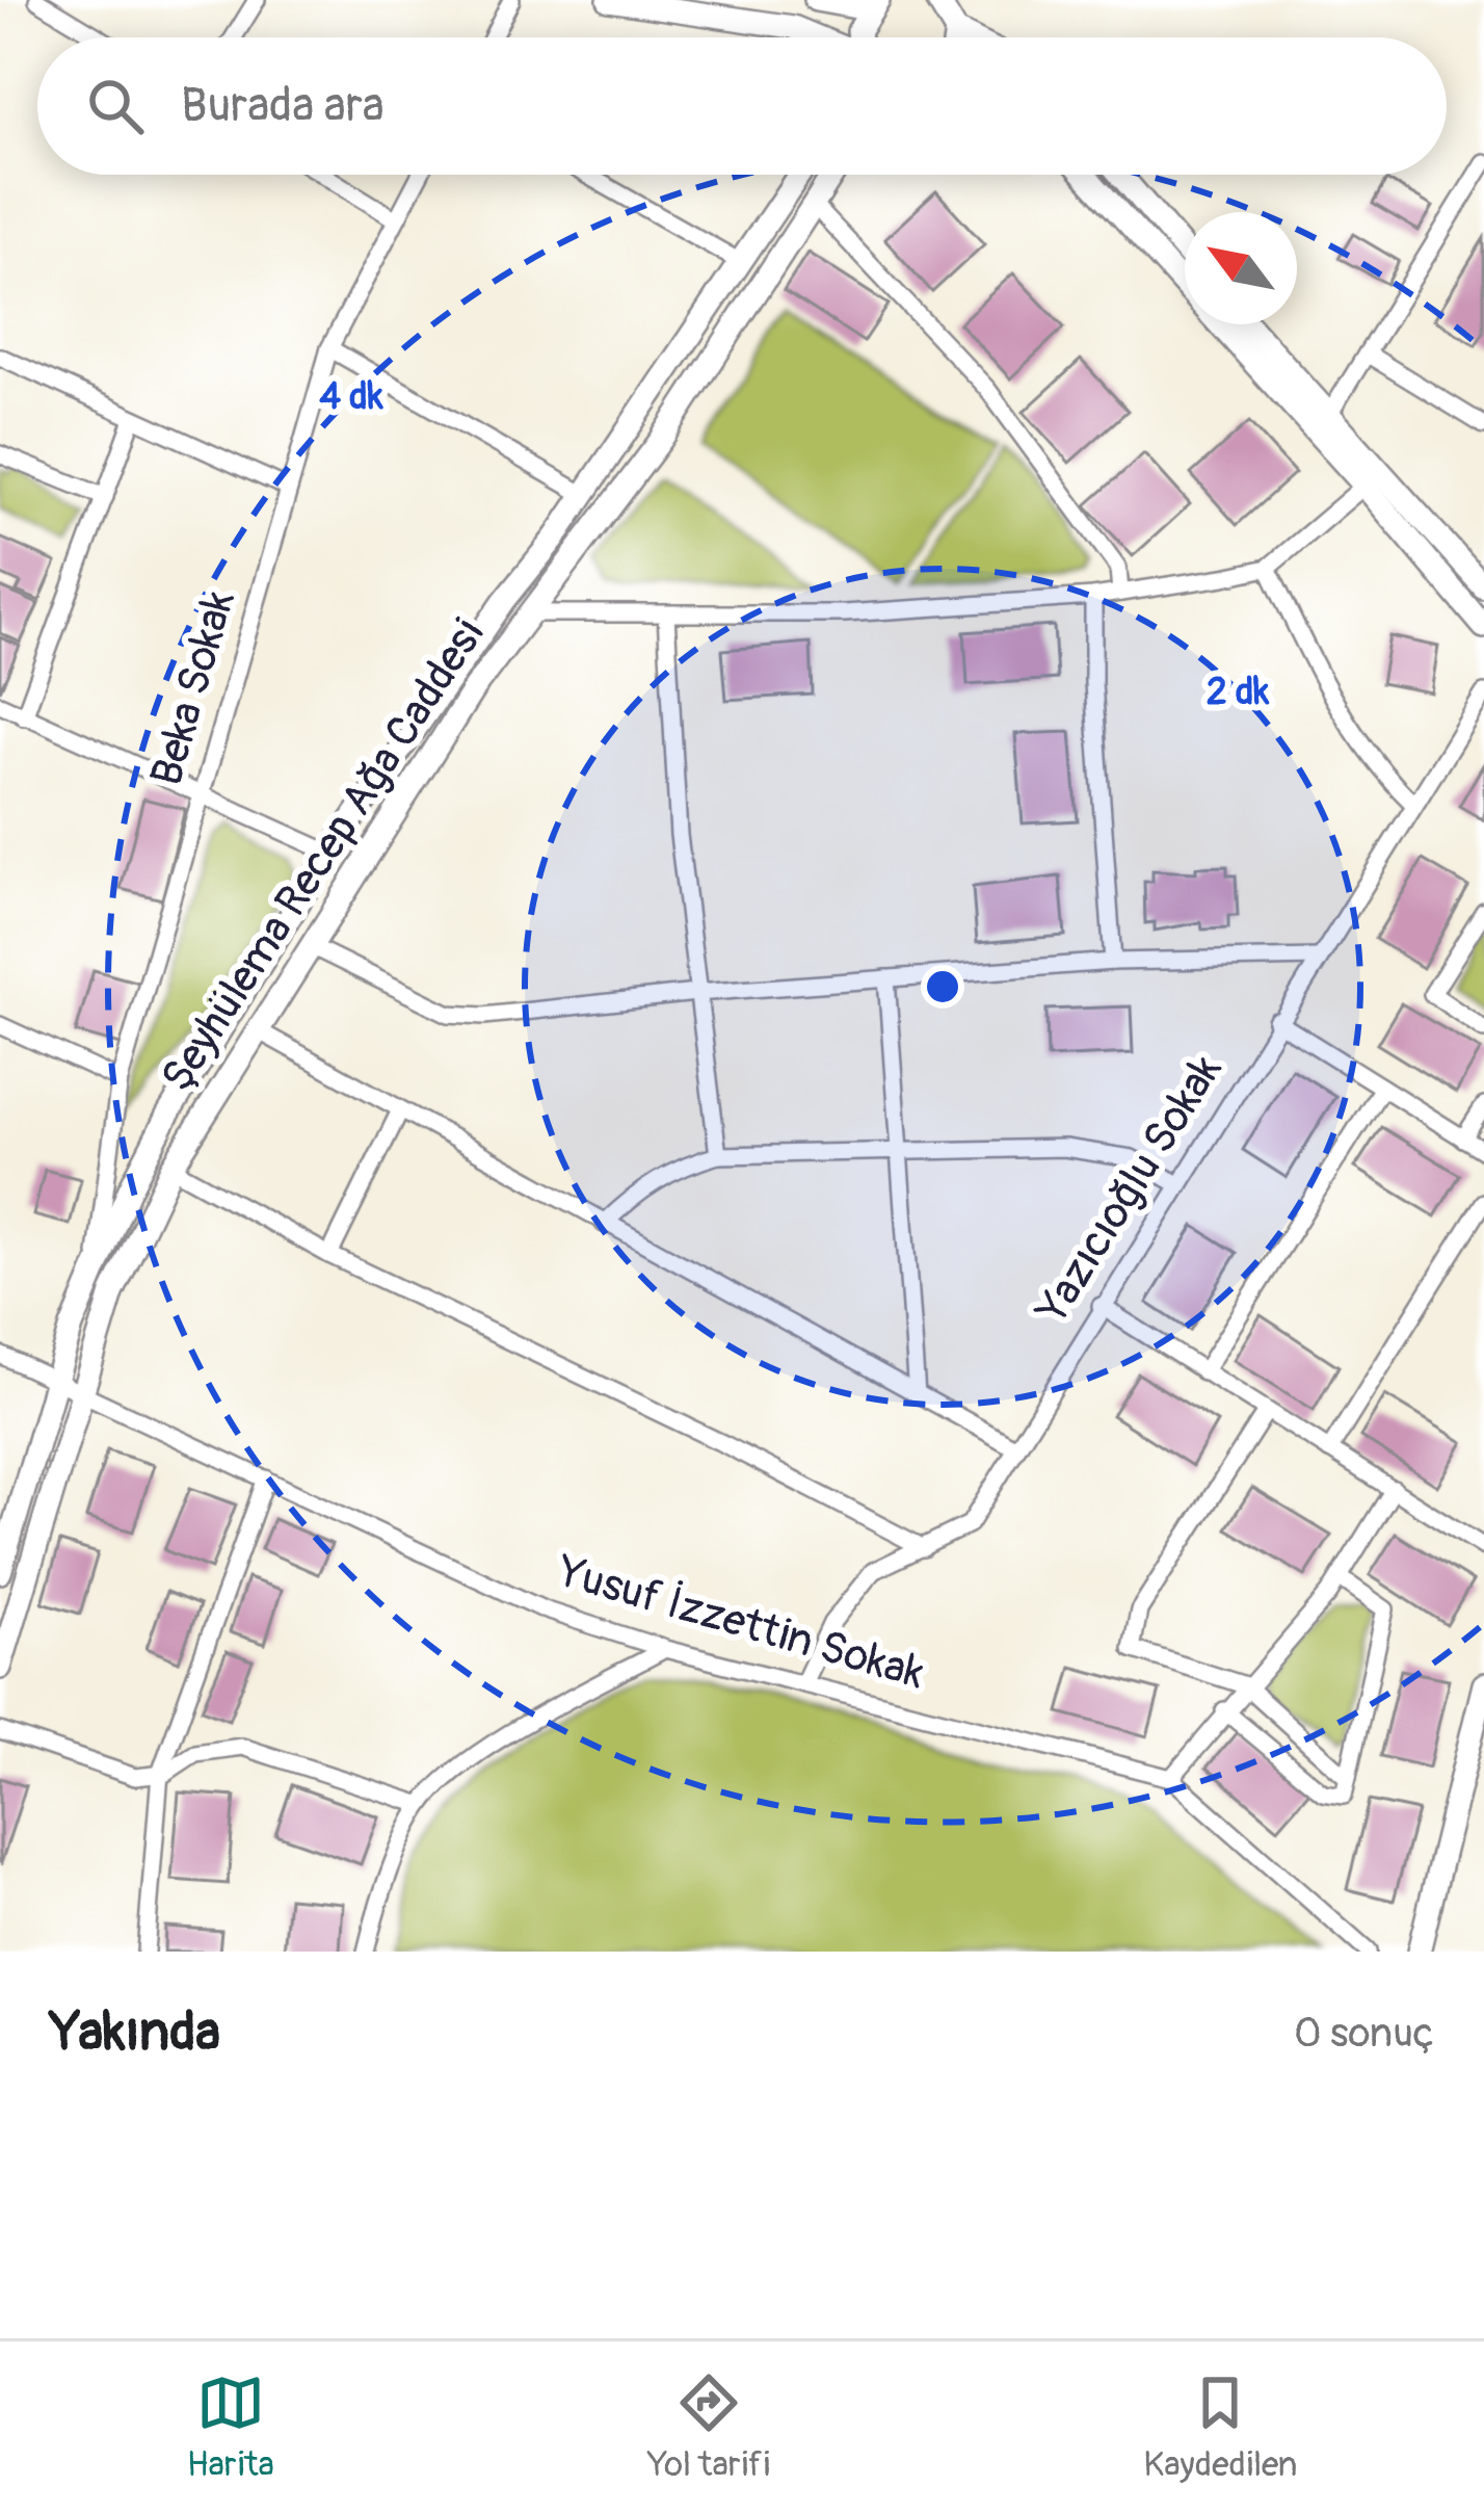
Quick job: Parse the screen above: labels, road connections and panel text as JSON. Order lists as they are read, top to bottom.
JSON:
{
  "streets": {
    "street": [
      "Beka Sokak",
      "Şeyhülema Recep Ağa Caddesi",
      "Yazıcıoğlu Sokak",
      "Yusuf İzzettin Sokak"
    ]
  },
  "crossings": [
    ["Beka Sokak", "Şeyhülema Recep Ağa Caddesi"],
    ["Şeyhülema Recep Ağa Caddesi", "Yusuf İzzettin Sokak"],
    ["Yazıcıoğlu Sokak", "Yusuf İzzettin Sokak"]
  ],
  "north": "top left",
  "page": {
    "search": "Burada ara",
    "heading": ["Yakında", "0 sonuç"],
    "nav": ["Harita", "Yol tarifi", "Kaydedilen"]
  },
  "rings": ["4 dk", "2 dk"]
}
